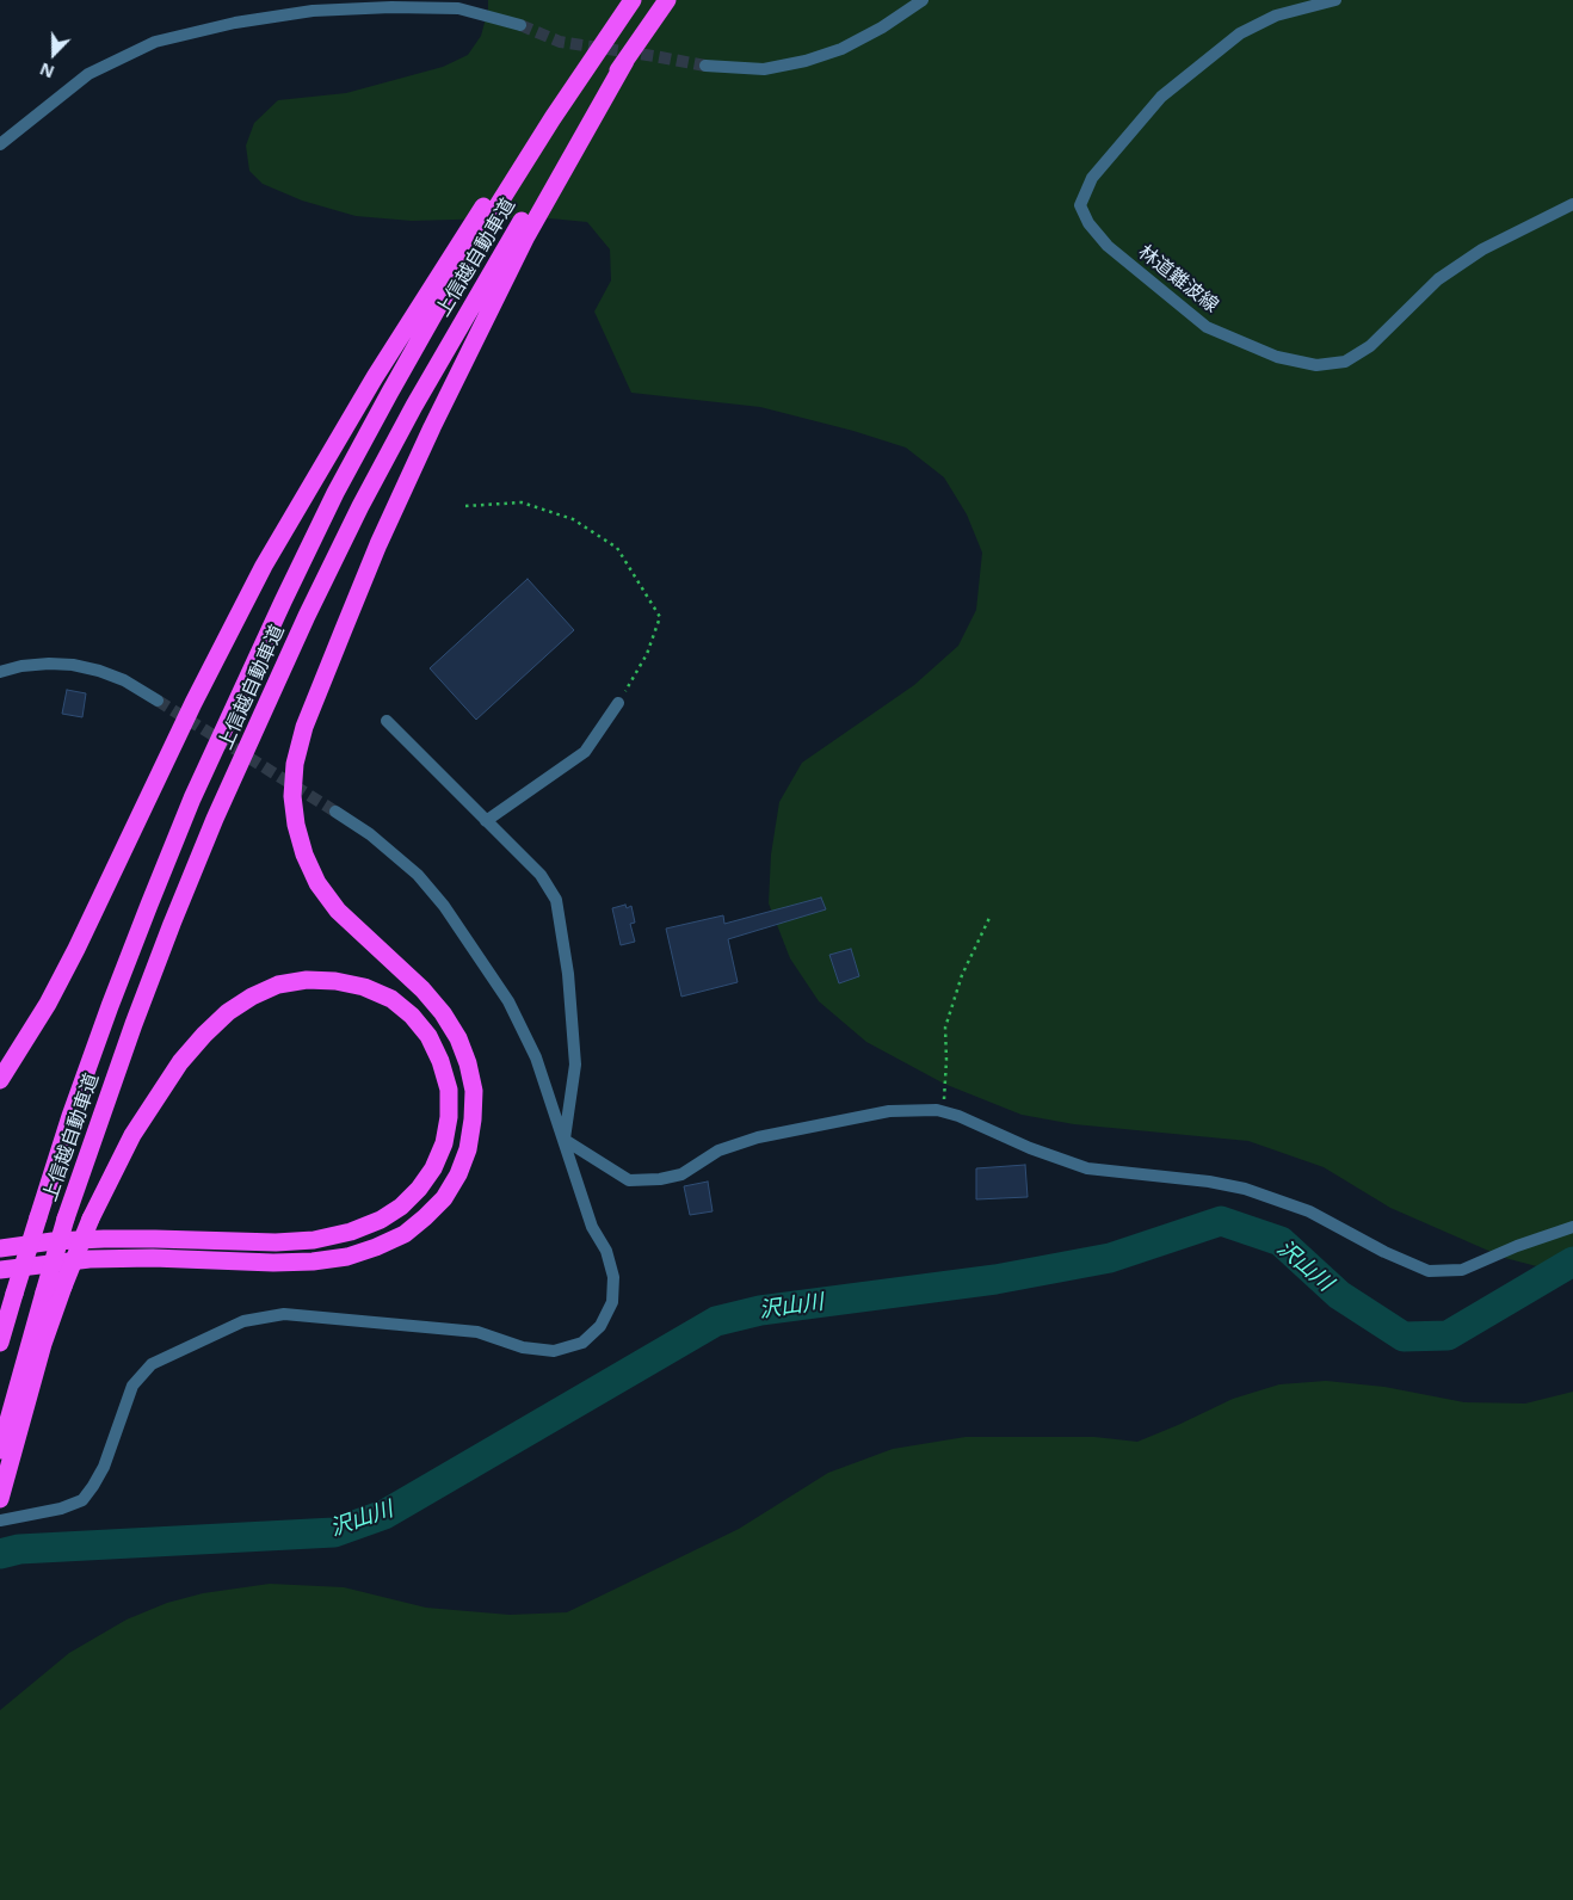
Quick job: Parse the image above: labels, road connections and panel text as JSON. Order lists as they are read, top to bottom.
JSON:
{
  "streets": {
    "highway": ["上信越自動車道"],
    "street": ["林道難波線"]
  },
  "water": ["沢山川"],
  "north": "bottom"
}
